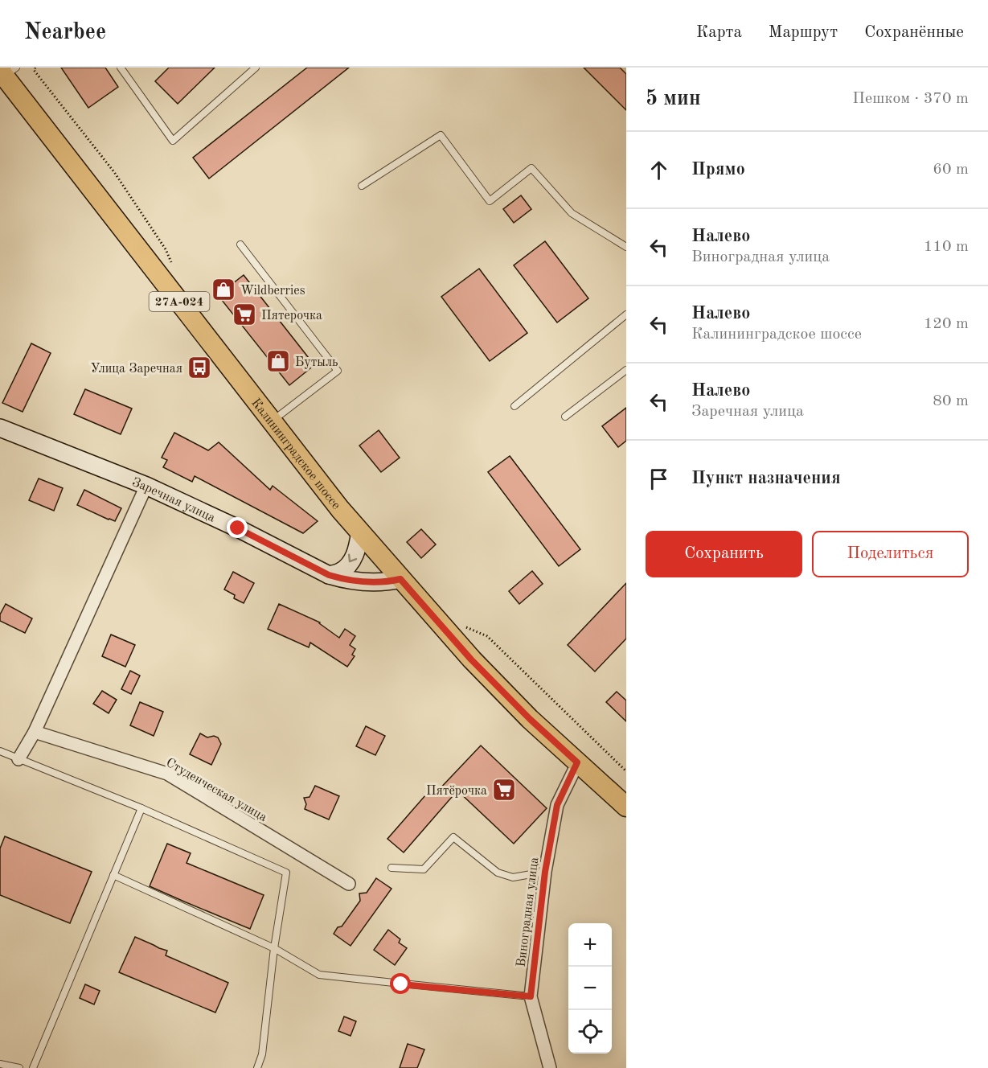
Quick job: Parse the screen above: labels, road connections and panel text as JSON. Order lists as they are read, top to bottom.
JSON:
{
  "streets": {
    "main road": ["27А-024", "Калининградское шоссе", "Заречная улица"],
    "street": ["Студенческая улица", "Виноградная улица"]
  },
  "crossings": [
    ["Калининградское шоссе", "Заречная улица"],
    ["Калининградское шоссе", "Виноградная улица"]
  ],
  "places": {
    "shop": ["Wildberries", "Бутыль"],
    "supermarket": ["Пятерочка", "Пятёрочка"],
    "bus stop": ["Улица Заречная"]
  },
  "page": {
    "header": "Nearbee",
    "nav": ["Карта", "Маршрут", "Сохранённые"],
    "heading": ["5 мин", "Пешком · 370 m"],
    "list": [
      ["Прямо", "60 m"],
      ["Налево", "Виноградная улица", "110 m"],
      ["Налево", "Калининградское шоссе", "120 m"],
      ["Налево", "Заречная улица", "80 m"],
      "Пункт назначения"
    ],
    "buttons": ["Сохранить", "Поделиться"],
    "map_buttons": ["+", "−"]
  }
}
